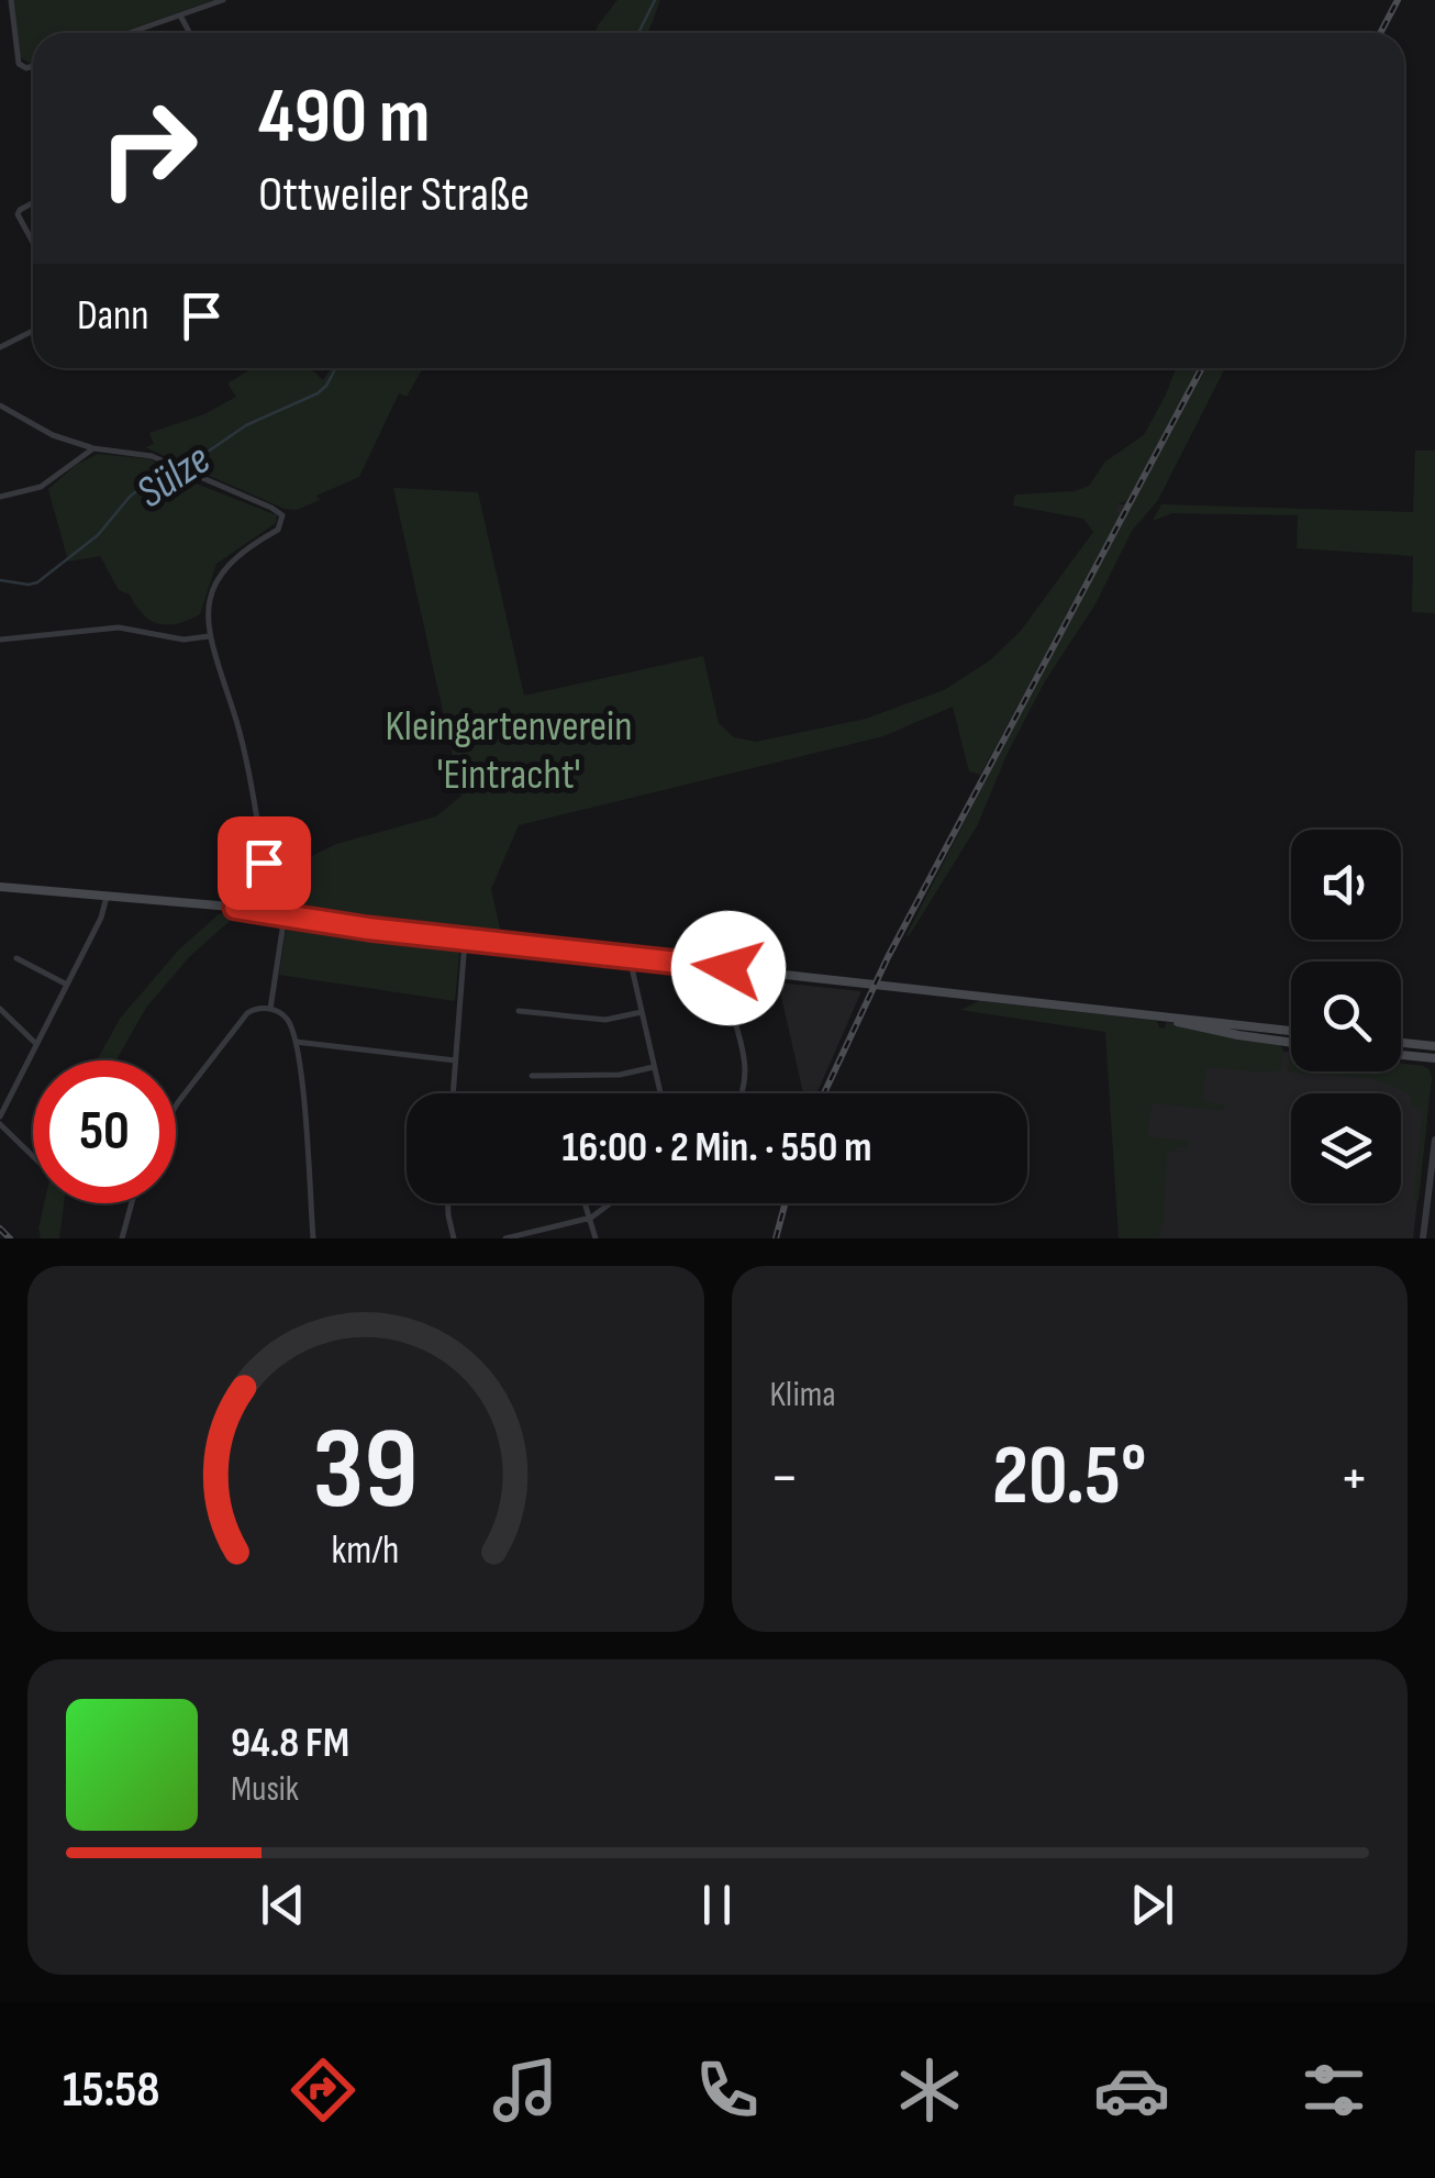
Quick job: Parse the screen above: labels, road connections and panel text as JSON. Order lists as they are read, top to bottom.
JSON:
{
  "water": ["Sülze"],
  "parks": ["Kleingartenverein 'Eintracht'"],
  "page": {
    "turn": ["490 m", "Ottweiler Straße"],
    "then": "Dann",
    "limit": "50",
    "trip": "16:00 · 2 Min. · 550 m",
    "tile": "Klima",
    "heat": ["−", "20.5°", "+"],
    "song": ["94.8 FM", "Musik"],
    "tabs": "15:58",
    "gauge": ["39", "km/h"]
  }
}
